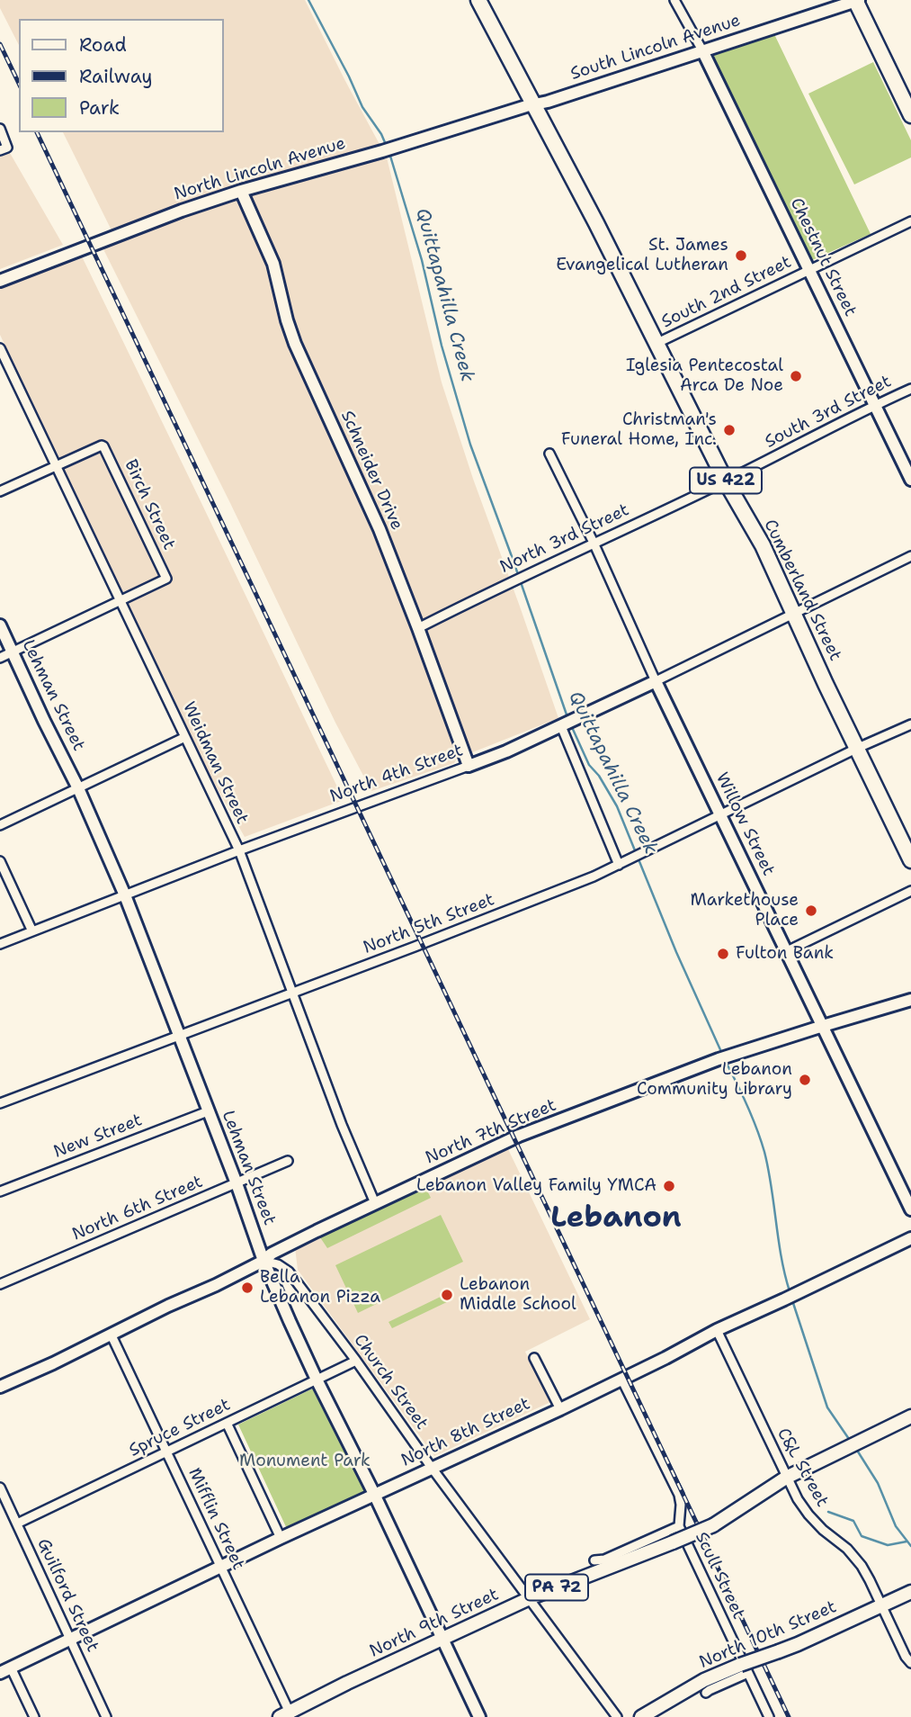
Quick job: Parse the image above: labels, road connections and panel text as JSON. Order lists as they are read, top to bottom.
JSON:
{
  "streets": {
    "highway": ["US 422", "Cumberland Street"],
    "main road": ["PA 72", "North 9th Street", "North 10th Street"],
    "street": [
      "South Lincoln Avenue",
      "North Lincoln Avenue",
      "Chestnut Street",
      "South 2nd Street",
      "South 3rd Street",
      "Schneider Drive",
      "Birch Street",
      "North 3rd Street",
      "Lehman Street",
      "Weidman Street",
      "North 4th Street",
      "Willow Street",
      "North 5th Street",
      "North 7th Street",
      "New Street",
      "North 6th Street",
      "Church Street",
      "Spruce Street",
      "North 8th Street",
      "C&L Street",
      "Mifflin Street",
      "Scull Street",
      "Guilford Street"
    ]
  },
  "crossings": [
    ["South Lincoln Avenue", "North Lincoln Avenue"],
    ["South Lincoln Avenue", "Chestnut Street"],
    ["South Lincoln Avenue", "US 422"],
    ["South Lincoln Avenue", "Cumberland Street"],
    ["North Lincoln Avenue", "Schneider Drive"],
    ["North Lincoln Avenue", "US 422"],
    ["North Lincoln Avenue", "Cumberland Street"],
    ["Chestnut Street", "South 2nd Street"],
    ["Chestnut Street", "South 3rd Street"],
    ["South 2nd Street", "Cumberland Street"],
    ["South 3rd Street", "North 3rd Street"],
    ["South 3rd Street", "Cumberland Street"],
    ["Schneider Drive", "North 3rd Street"],
    ["Schneider Drive", "North 4th Street"],
    ["US 422", "Cumberland Street"],
    ["Birch Street", "Weidman Street"],
    ["North 3rd Street", "Cumberland Street"],
    ["North 3rd Street", "Willow Street"],
    ["Cumberland Street", "North 4th Street"],
    ["Cumberland Street", "North 5th Street"],
    ["Lehman Street", "North 4th Street"],
    ["Lehman Street", "North 5th Street"],
    ["Lehman Street", "North 7th Street"],
    ["Lehman Street", "New Street"],
    ["Lehman Street", "North 6th Street"],
    ["Lehman Street", "Church Street"],
    ["Lehman Street", "Spruce Street"],
    ["Lehman Street", "North 8th Street"],
    ["Lehman Street", "North 9th Street"],
    ["Weidman Street", "North 4th Street"],
    ["Weidman Street", "North 5th Street"],
    ["Weidman Street", "North 7th Street"],
    ["North 4th Street", "Willow Street"],
    ["Willow Street", "North 5th Street"],
    ["Willow Street", "North 7th Street"],
    ["North 7th Street", "Church Street"],
    ["North 7th Street", "Mifflin Street"],
    ["Church Street", "Spruce Street"],
    ["Church Street", "North 8th Street"],
    ["Church Street", "North 9th Street"],
    ["Spruce Street", "Mifflin Street"],
    ["Spruce Street", "Guilford Street"],
    ["North 8th Street", "C&L Street"],
    ["North 8th Street", "Mifflin Street"],
    ["North 8th Street", "Scull Street"],
    ["North 8th Street", "Guilford Street"],
    ["C&L Street", "North 9th Street"],
    ["C&L Street", "North 10th Street"],
    ["Mifflin Street", "North 9th Street"],
    ["Scull Street", "North 10th Street"]
  ],
  "districts": ["Lebanon"],
  "water": ["Quittapahilla Creek"],
  "parks": ["Monument Park"],
  "places": [
    "St. James Evangelical Lutheran",
    "Iglesia Pentecostal Arca De Noe",
    "Christman's Funeral Home, Inc.",
    "Markethouse Place",
    "Fulton Bank",
    "Lebanon Community Library",
    "Lebanon Valley Family YMCA",
    "Bella Lebanon Pizza",
    "Lebanon Middle School"
  ],
  "legend": ["Road", "Railway", "Park"]
}
